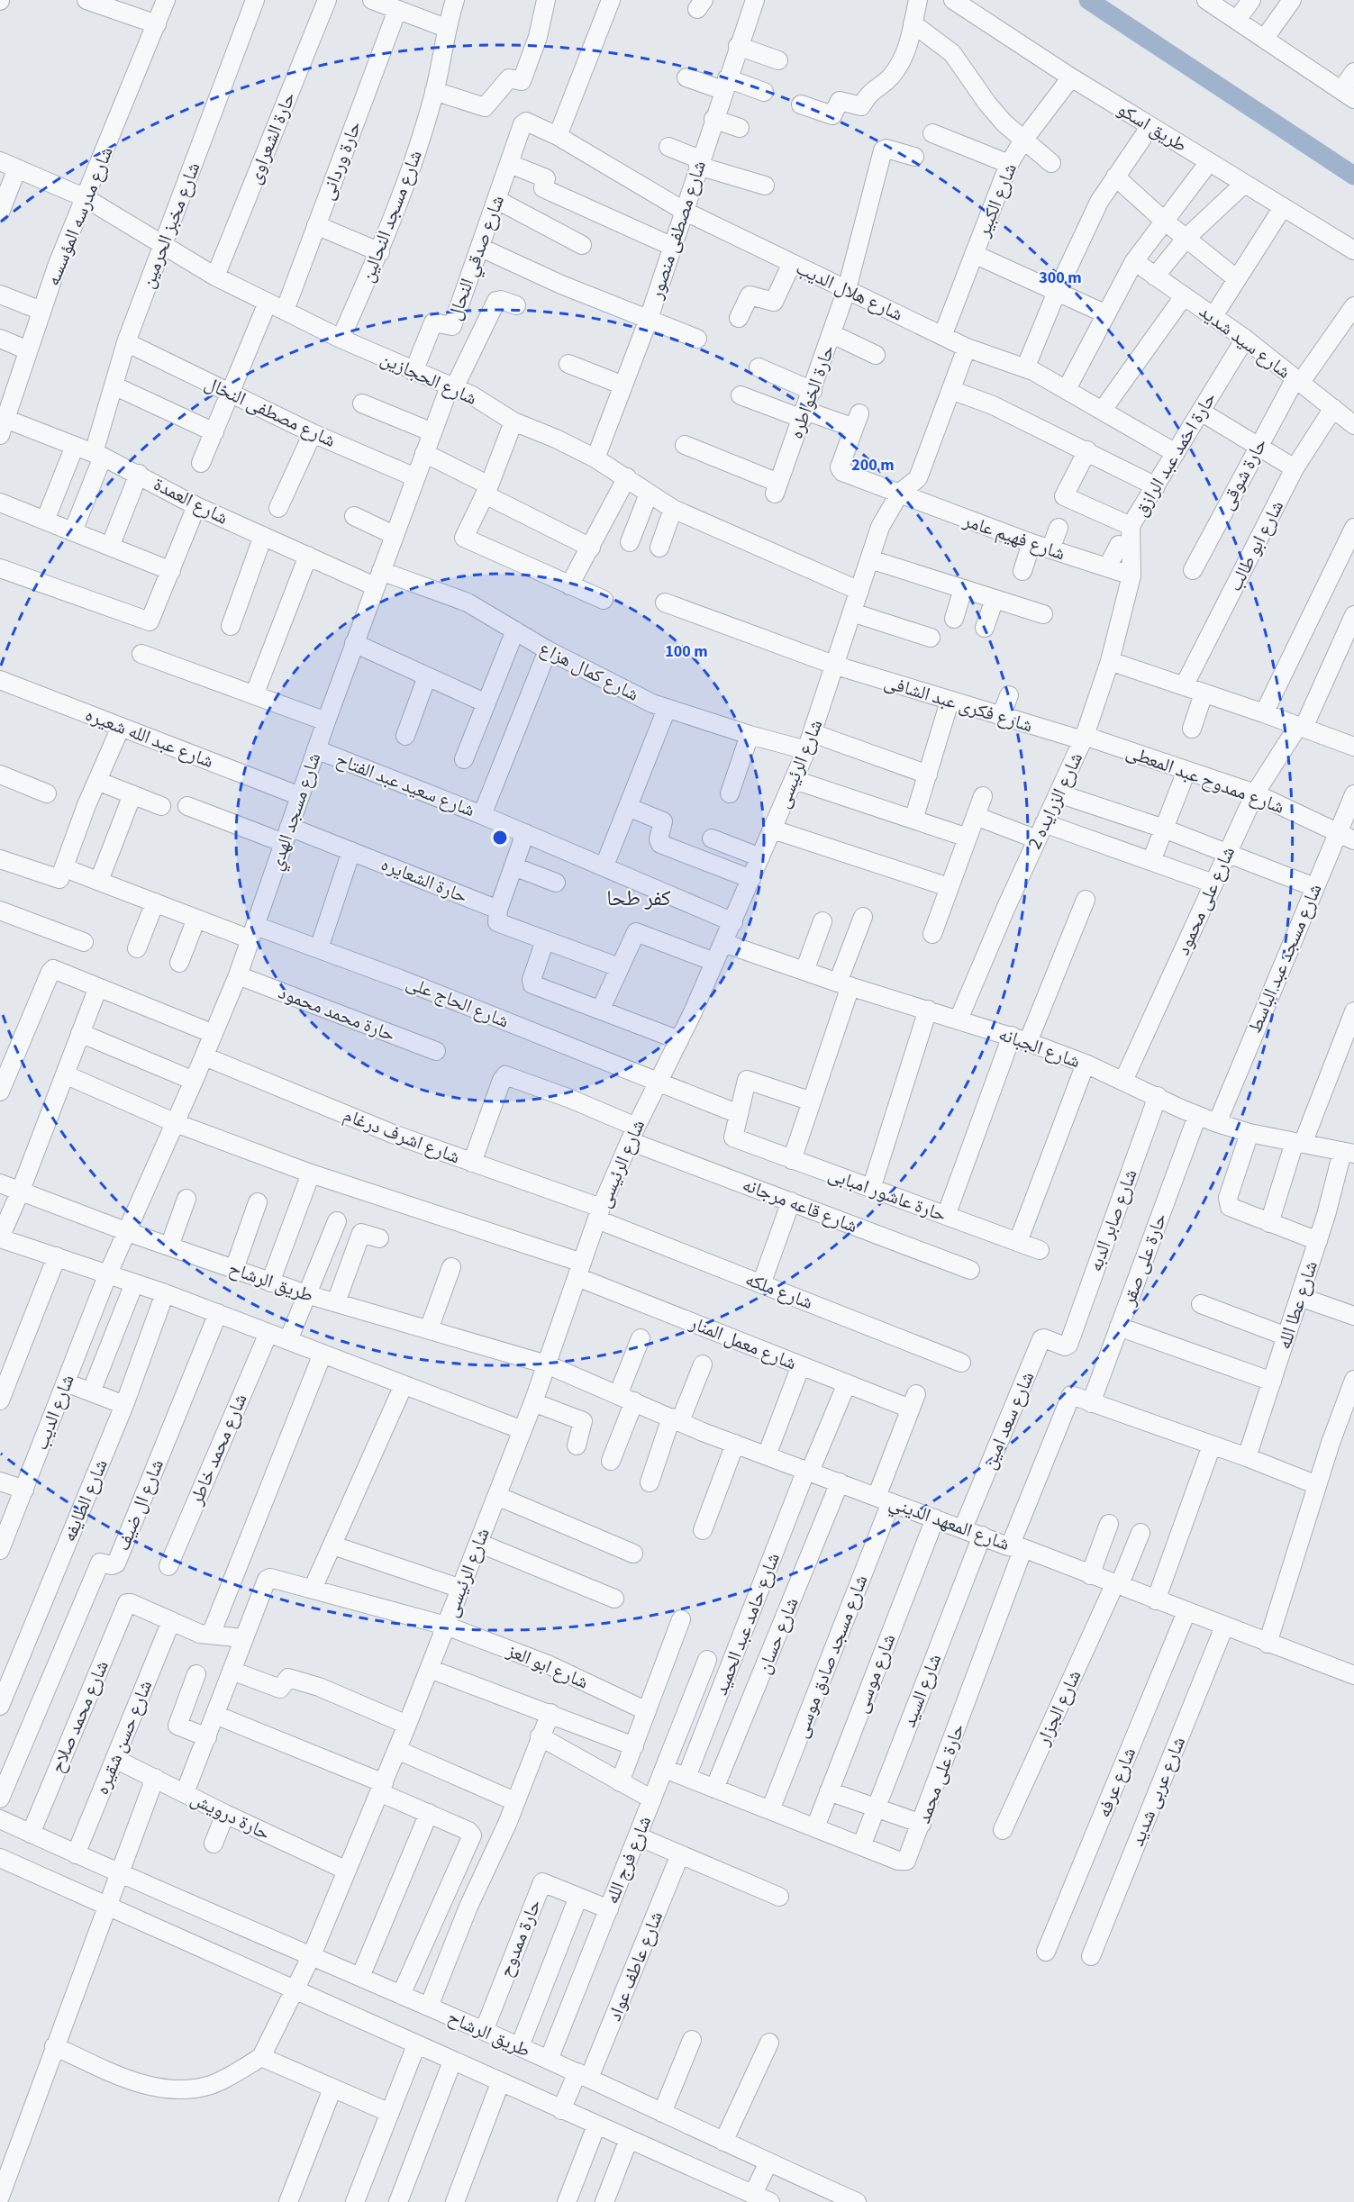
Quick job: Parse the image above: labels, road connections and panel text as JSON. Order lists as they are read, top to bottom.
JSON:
{
  "streets": {
    "street": [
      "طريق اسكو",
      "حارة الشعراوى",
      "حارة وردانى",
      "شارع الكبير",
      "شارع مدرسه المؤسسه",
      "شارع مسجد النحالين",
      "شارع مخبز الحرمين",
      "شارع مصطفى منصور",
      "شارع صدقي النحال",
      "شارع هلال الديب",
      "شارع سيد شديد",
      "شارع الحجازين",
      "حارة الخواطره",
      "شارع مصطفى النحال",
      "حارة احمد عبد الرازق",
      "حارة شوقى",
      "شارع العمدة",
      "شارع فهيم عامر",
      "شارع ابو طالب",
      "شارع كمال هزاع",
      "شارع فكرى عبد الشافى",
      "شارع عبد الله شعيره",
      "شارع الرئيسى",
      "شارع ممدوح عبد المعطى",
      "شارع سعيد عبد الفتاح",
      "شارع الزرايده 2",
      "شارع مسجد الهدي",
      "حارة الشعايره",
      "شارع على محمود",
      "شارع مسجد عبد الباسط",
      "شارع الحاج على",
      "حارة محمد محمود",
      "شارع الجبانه",
      "شارع اشرف درغام",
      "حارة عاشور امبابى",
      "شارع قاعه مرجانه",
      "شارع صابر الدبه",
      "حارة على صقر",
      "طريق الرشاح",
      "شارع ملكه",
      "شارع عطا الله",
      "شارع معمل المنار",
      "شارع الديب",
      "شارع سعد امين",
      "شارع محمد خاطر",
      "شارع الطايفه",
      "شارع ال ضيف",
      "شارع المعهد الديني",
      "شارع حامد عبد الحميد",
      "شارع حسان",
      "شارع مسجد صادق موسى",
      "شارع ابو العز",
      "شارع موسى",
      "شارع السيد",
      "شارع الجزار",
      "شارع محمد صلاح",
      "شارع حسن شقيره",
      "حارة على محمد",
      "شارع عرفه",
      "شارع عربى شديد",
      "حارة درويش",
      "شارع فرج الله",
      "حارة ممدوح",
      "شارع عاطف عواد"
    ]
  },
  "crossings": [
    ["طريق اسكو", "شارع الكبير"],
    ["حارة الشعراوى", "شارع الحجازين"],
    ["حارة وردانى", "شارع الحجازين"],
    ["شارع الكبير", "شارع هلال الديب"],
    ["شارع مدرسه المؤسسه", "شارع الحجازين"],
    ["شارع مدرسه المؤسسه", "شارع العمدة"],
    ["شارع مسجد النحالين", "شارع الحجازين"],
    ["شارع مخبز الحرمين", "شارع الحجازين"],
    ["شارع مخبز الحرمين", "شارع مصطفى النحال"],
    ["شارع مخبز الحرمين", "شارع العمدة"],
    ["شارع مصطفى منصور", "شارع هلال الديب"],
    ["شارع مصطفى منصور", "شارع الحجازين"],
    ["شارع صدقي النحال", "شارع هلال الديب"],
    ["شارع صدقي النحال", "شارع الحجازين"],
    ["شارع هلال الديب", "حارة الخواطره"],
    ["شارع هلال الديب", "حارة احمد عبد الرازق"],
    ["شارع هلال الديب", "شارع الرئيسى"],
    ["شارع سيد شديد", "حارة احمد عبد الرازق"],
    ["شارع سيد شديد", "حارة شوقى"],
    ["شارع سيد شديد", "شارع ابو طالب"],
    ["شارع الحجازين", "شارع الرئيسى"],
    ["شارع الحجازين", "شارع مسجد الهدي"],
    ["حارة الخواطره", "شارع فهيم عامر"],
    ["شارع مصطفى النحال", "شارع مسجد الهدي"],
    ["حارة احمد عبد الرازق", "شارع فهيم عامر"],
    ["حارة احمد عبد الرازق", "شارع الزرايده 2"],
    ["شارع العمدة", "شارع كمال هزاع"],
    ["شارع العمدة", "شارع مسجد الهدي"],
    ["شارع فهيم عامر", "شارع الرئيسى"],
    ["شارع فهيم عامر", "شارع الزرايده 2"],
    ["شارع كمال هزاع", "شارع الرئيسى"],
    ["شارع كمال هزاع", "شارع مسجد الهدي"],
    ["شارع فكرى عبد الشافى", "شارع الرئيسى"],
    ["شارع فكرى عبد الشافى", "شارع ممدوح عبد المعطى"],
    ["شارع فكرى عبد الشافى", "شارع الزرايده 2"],
    ["شارع عبد الله شعيره", "شارع مسجد الهدي"],
    ["شارع الرئيسى", "شارع سعيد عبد الفتاح"],
    ["شارع الرئيسى", "شارع الحاج على"],
    ["شارع الرئيسى", "شارع الجبانه"],
    ["شارع الرئيسى", "شارع اشرف درغام"],
    ["شارع الرئيسى", "شارع قاعه مرجانه"],
    ["شارع الرئيسى", "طريق الرشاح"],
    ["شارع الرئيسى", "شارع ملكه"],
    ["شارع الرئيسى", "شارع معمل المنار"],
    ["شارع الرئيسى", "شارع المعهد الديني"],
    ["شارع الرئيسى", "شارع ابو العز"],
    ["شارع الرئيسى", "حارة درويش"],
    ["شارع ممدوح عبد المعطى", "شارع الزرايده 2"],
    ["شارع ممدوح عبد المعطى", "شارع على محمود"],
    ["شارع ممدوح عبد المعطى", "شارع مسجد عبد الباسط"],
    ["شارع سعيد عبد الفتاح", "شارع مسجد الهدي"],
    ["شارع الزرايده 2", "شارع الجبانه"],
    ["شارع مسجد الهدي", "حارة الشعايره"],
    ["شارع مسجد الهدي", "شارع الحاج على"],
    ["شارع مسجد الهدي", "حارة محمد محمود"],
    ["شارع مسجد الهدي", "شارع اشرف درغام"],
    ["شارع مسجد الهدي", "طريق الرشاح"],
    ["شارع مسجد الهدي", "شارع معمل المنار"],
    ["شارع مسجد الهدي", "شارع الديب"],
    ["شارع على محمود", "شارع الجبانه"],
    ["شارع مسجد عبد الباسط", "شارع الجبانه"],
    ["شارع الحاج على", "حارة عاشور امبابى"],
    ["شارع الجبانه", "شارع صابر الدبه"],
    ["شارع الجبانه", "حارة على صقر"],
    ["شارع الجبانه", "شارع عطا الله"],
    ["شارع اشرف درغام", "شارع قاعه مرجانه"],
    ["شارع اشرف درغام", "شارع ملكه"],
    ["شارع صابر الدبه", "شارع سعد امين"],
    ["حارة على صقر", "حارة على محمد"],
    ["طريق الرشاح", "شارع الديب"],
    ["طريق الرشاح", "شارع المعهد الديني"],
    ["طريق الرشاح", "شارع محمد صلاح"],
    ["طريق الرشاح", "شارع حسن شقيره"],
    ["طريق الرشاح", "شارع فرج الله"],
    ["طريق الرشاح", "حارة ممدوح"],
    ["طريق الرشاح", "شارع عاطف عواد"],
    ["شارع معمل المنار", "شارع حامد عبد الحميد"],
    ["شارع معمل المنار", "شارع مسجد صادق موسى"],
    ["شارع سعد امين", "شارع المعهد الديني"],
    ["شارع المعهد الديني", "شارع حامد عبد الحميد"],
    ["شارع المعهد الديني", "شارع حسان"],
    ["شارع المعهد الديني", "شارع مسجد صادق موسى"],
    ["شارع المعهد الديني", "شارع موسى"],
    ["شارع المعهد الديني", "شارع السيد"],
    ["شارع المعهد الديني", "شارع الجزار"],
    ["شارع المعهد الديني", "حارة على محمد"],
    ["شارع المعهد الديني", "شارع عرفه"],
    ["شارع المعهد الديني", "شارع عربى شديد"],
    ["شارع حامد عبد الحميد", "حارة على محمد"],
    ["شارع حسان", "حارة على محمد"],
    ["شارع مسجد صادق موسى", "حارة على محمد"],
    ["شارع موسى", "حارة على محمد"],
    ["شارع السيد", "حارة على محمد"],
    ["شارع محمد صلاح", "شارع حسن شقيره"],
    ["شارع حسن شقيره", "حارة درويش"],
    ["حارة على محمد", "شارع فرج الله"],
    ["شارع فرج الله", "حارة ممدوح"]
  ],
  "districts": ["كفر طحا"],
  "rings": ["300 m", "200 m", "100 m"]
}
